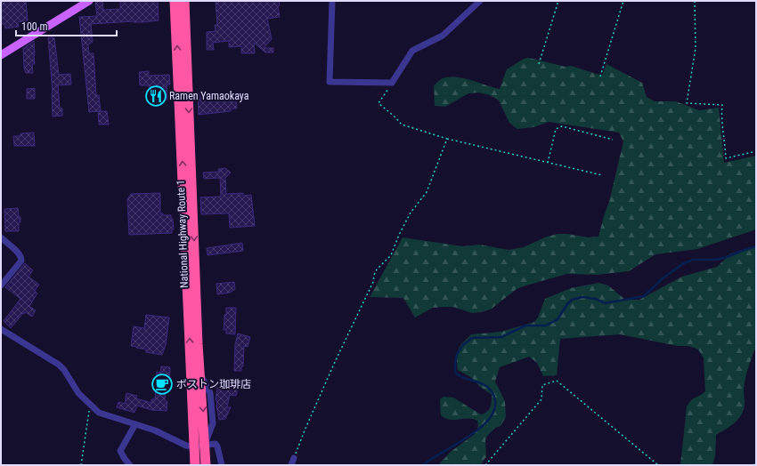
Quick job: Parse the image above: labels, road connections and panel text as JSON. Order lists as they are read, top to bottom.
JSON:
{
  "streets": {
    "highway": ["National Highway Route 1"]
  },
  "places": {
    "restaurant": ["Ramen Yamaokaya"],
    "cafe": ["ボストン珈琲店"]
  },
  "scale_bar": "100 m"
}
